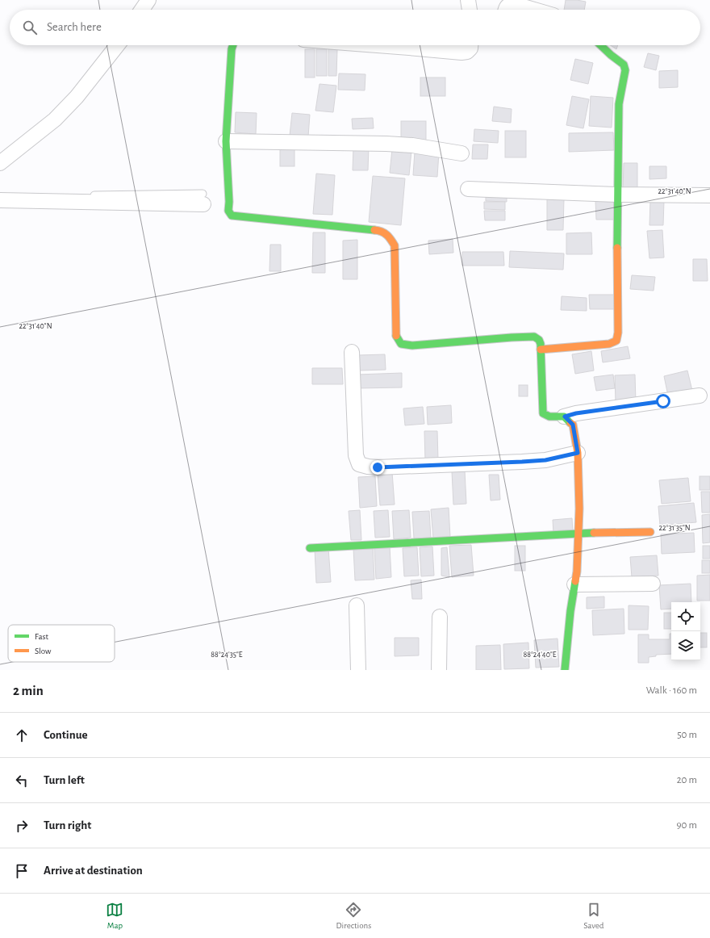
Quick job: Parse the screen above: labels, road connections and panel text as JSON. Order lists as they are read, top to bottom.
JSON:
{
  "legend": ["Fast", "Slow"],
  "page": {
    "search": "Search here",
    "heading": ["2 min", "Walk · 160 m"],
    "list": [
      ["Continue", "50 m"],
      ["Turn left", "20 m"],
      ["Turn right", "90 m"],
      "Arrive at destination"
    ],
    "nav": ["Map", "Directions", "Saved"]
  },
  "coordinates": [
    "22°31'40\"N",
    "22°31'35\"N",
    "88°24'35\"E",
    "88°24'40\"E"
  ]
}
